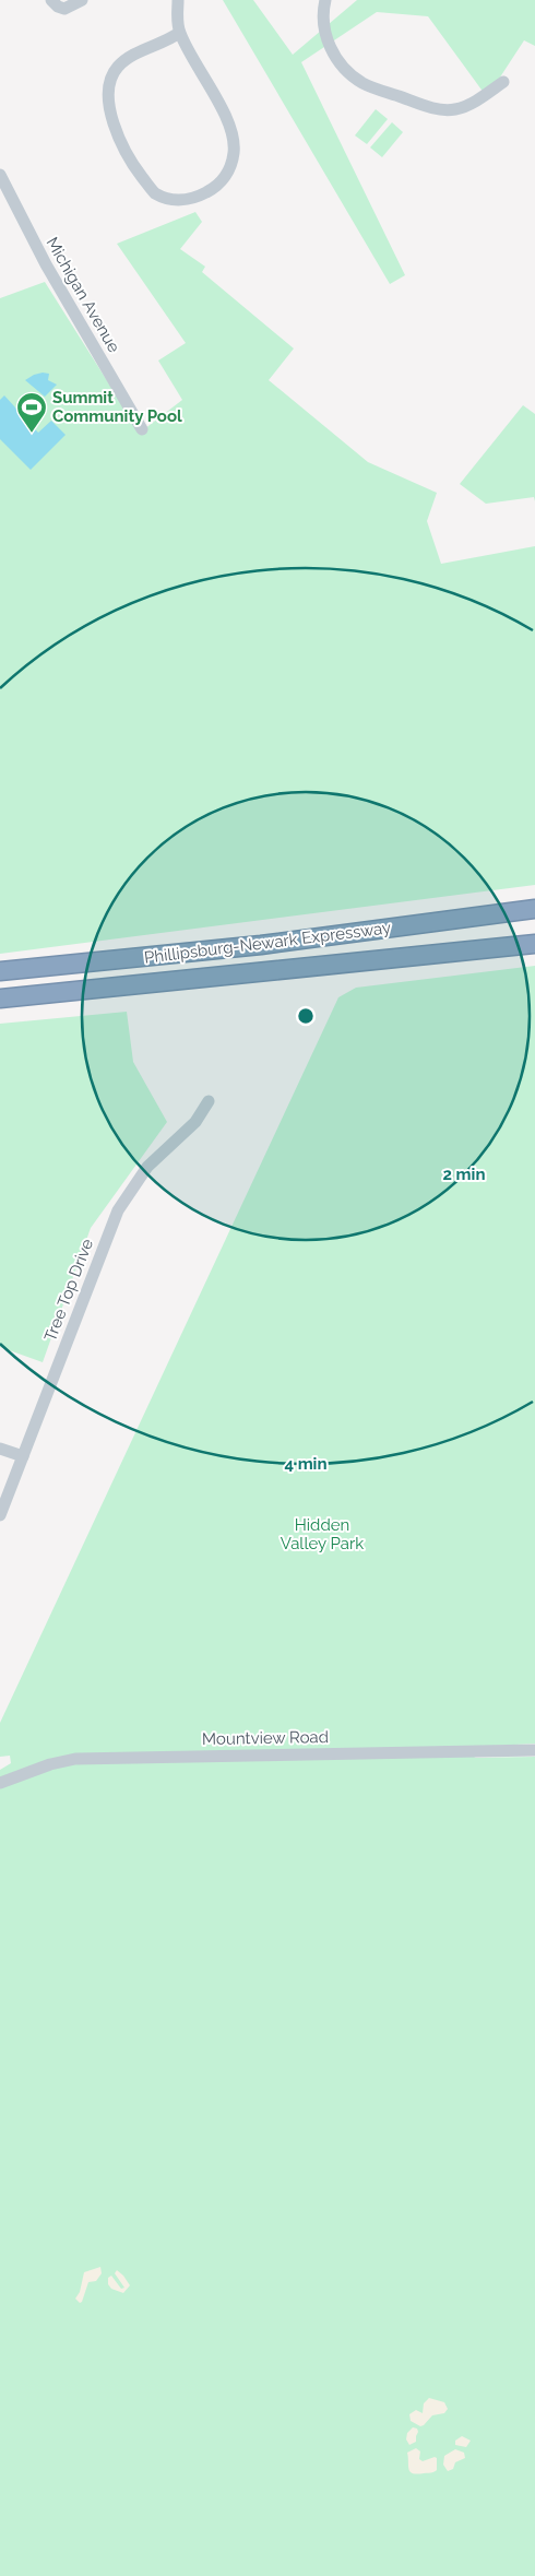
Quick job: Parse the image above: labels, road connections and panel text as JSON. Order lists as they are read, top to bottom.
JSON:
{
  "streets": {
    "highway": ["Phillipsburg-Newark Expressway"],
    "street": ["Michigan Avenue", "Tree Top Drive", "Mountview Road"]
  },
  "parks": ["Hidden Valley Park"],
  "places": {
    "sports": ["Summit Community Pool"]
  },
  "rings": ["2 min", "4 min"]
}
